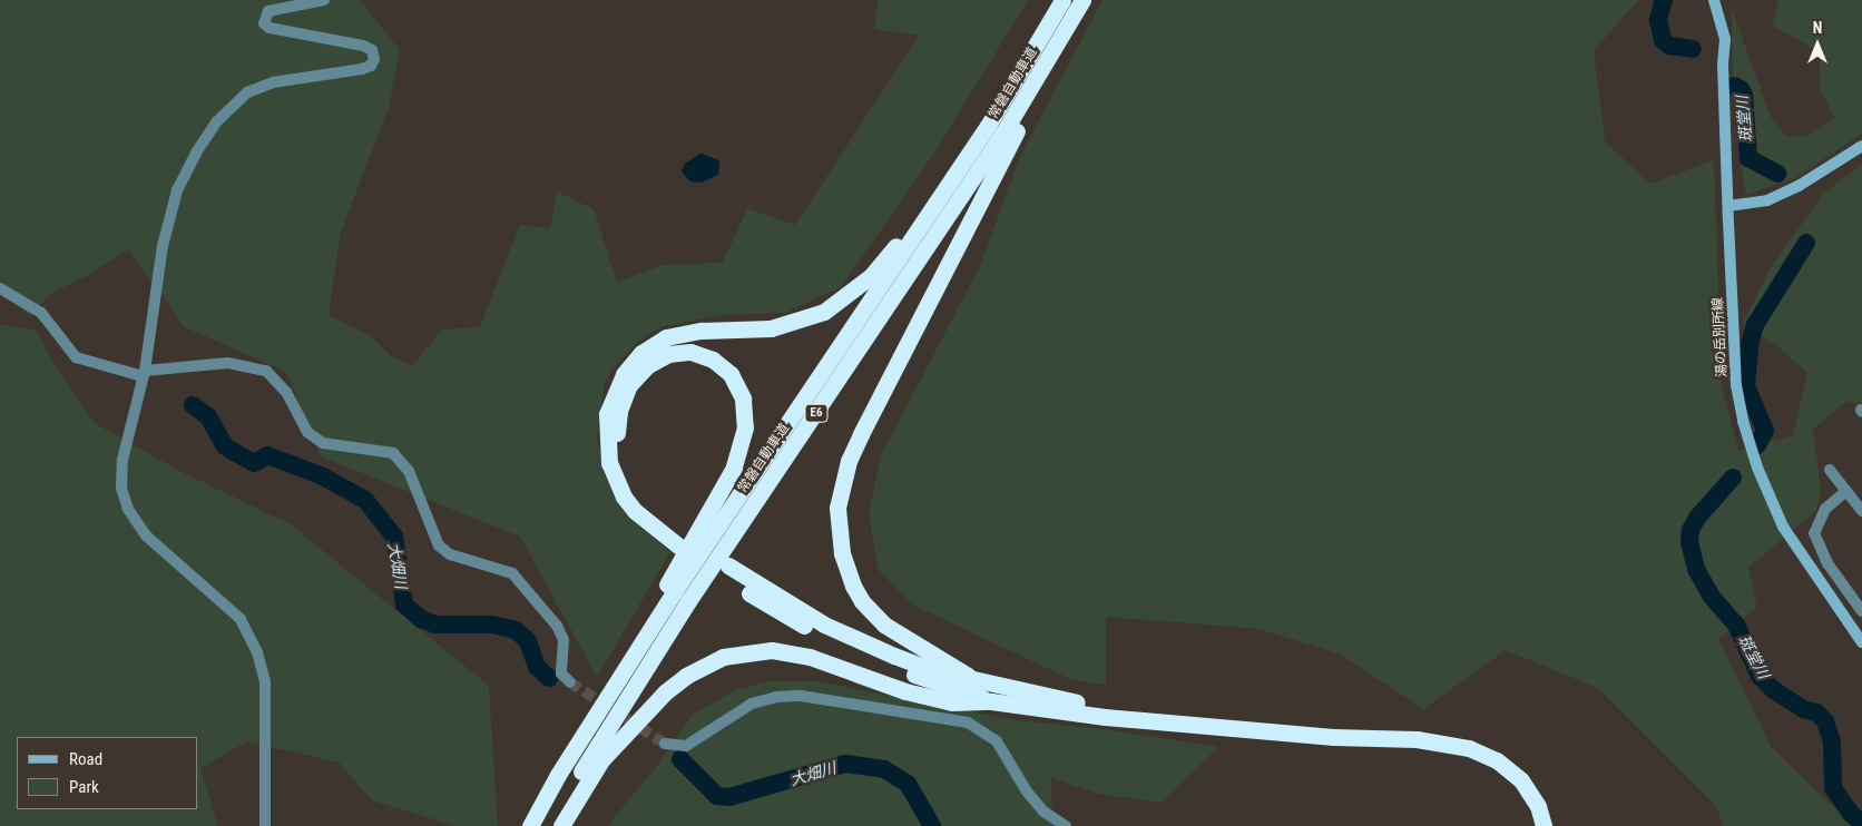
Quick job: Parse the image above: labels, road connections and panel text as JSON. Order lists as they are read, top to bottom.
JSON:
{
  "streets": {
    "highway": ["常磐自動車道", "E6"],
    "main road": ["湯の岳別所線"]
  },
  "water": ["斑堂川", "大畑川"],
  "legend": ["Road", "Park"],
  "north": "top"
}
